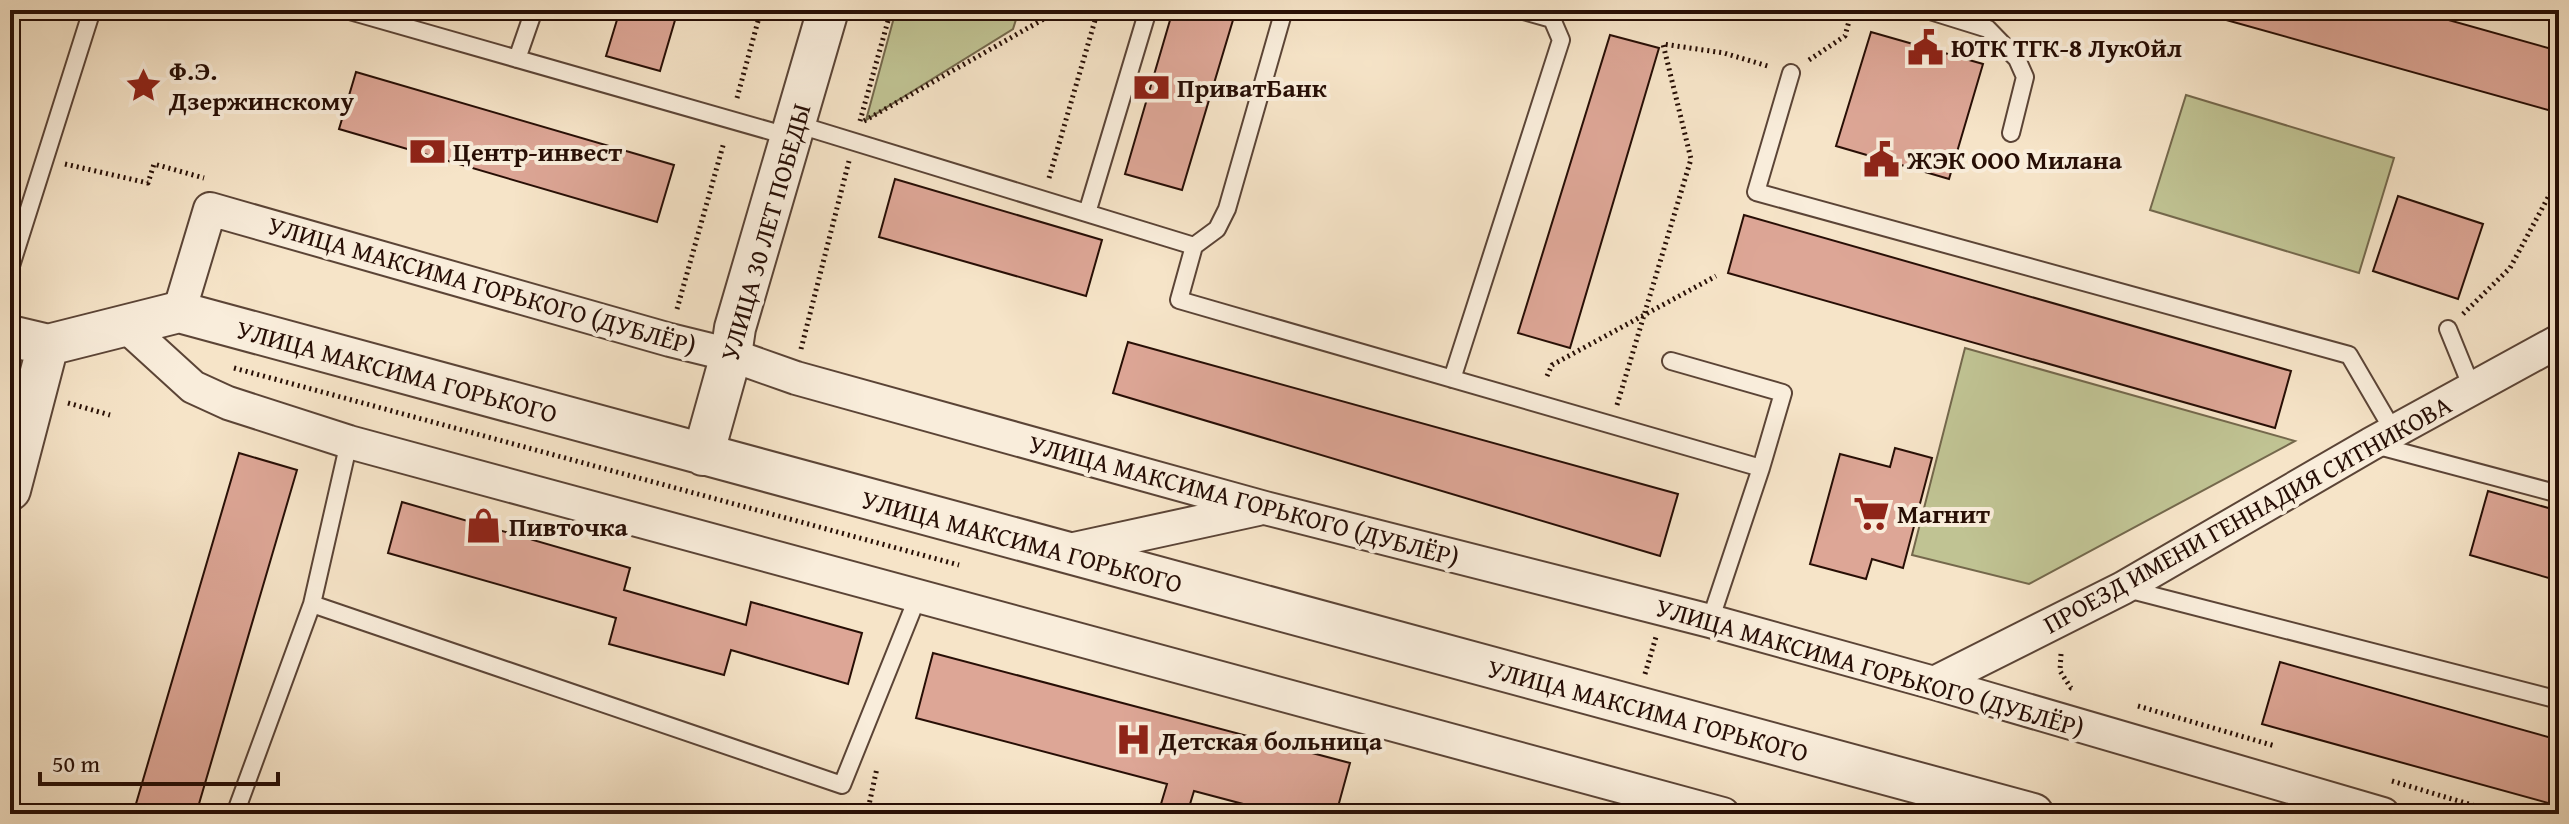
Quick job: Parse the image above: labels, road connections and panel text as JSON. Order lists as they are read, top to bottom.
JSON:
{
  "streets": {
    "street": [
      "УЛИЦА 30 ЛЕТ ПОБЕДЫ",
      "УЛИЦА МАКСИМА ГОРЬКОГО (ДУБЛЁР)",
      "УЛИЦА МАКСИМА ГОРЬКОГО",
      "ПРОЕЗД ИМЕНИ ГЕННАДИЯ СИТНИКОВА"
    ]
  },
  "crossings": [
    ["УЛИЦА 30 ЛЕТ ПОБЕДЫ", "УЛИЦА МАКСИМА ГОРЬКОГО (ДУБЛЁР)"],
    ["УЛИЦА 30 ЛЕТ ПОБЕДЫ", "УЛИЦА МАКСИМА ГОРЬКОГО"],
    ["УЛИЦА МАКСИМА ГОРЬКОГО (ДУБЛЁР)", "УЛИЦА МАКСИМА ГОРЬКОГО"],
    ["УЛИЦА МАКСИМА ГОРЬКОГО (ДУБЛЁР)", "ПРОЕЗД ИМЕНИ ГЕННАДИЯ СИТНИКОВА"]
  ],
  "places": {
    "public building": ["ЮТК ТГК-8 ЛукОйл", "ЖЭК ООО Милана"],
    "place": ["Ф.Э. Дзержинскому"],
    "bank": ["ПриватБанк", "Центр-инвест"],
    "supermarket": ["Магнит"],
    "shop": ["Пивточка"],
    "hospital": ["Детская больница"]
  },
  "scale_bar": "50 m"
}
